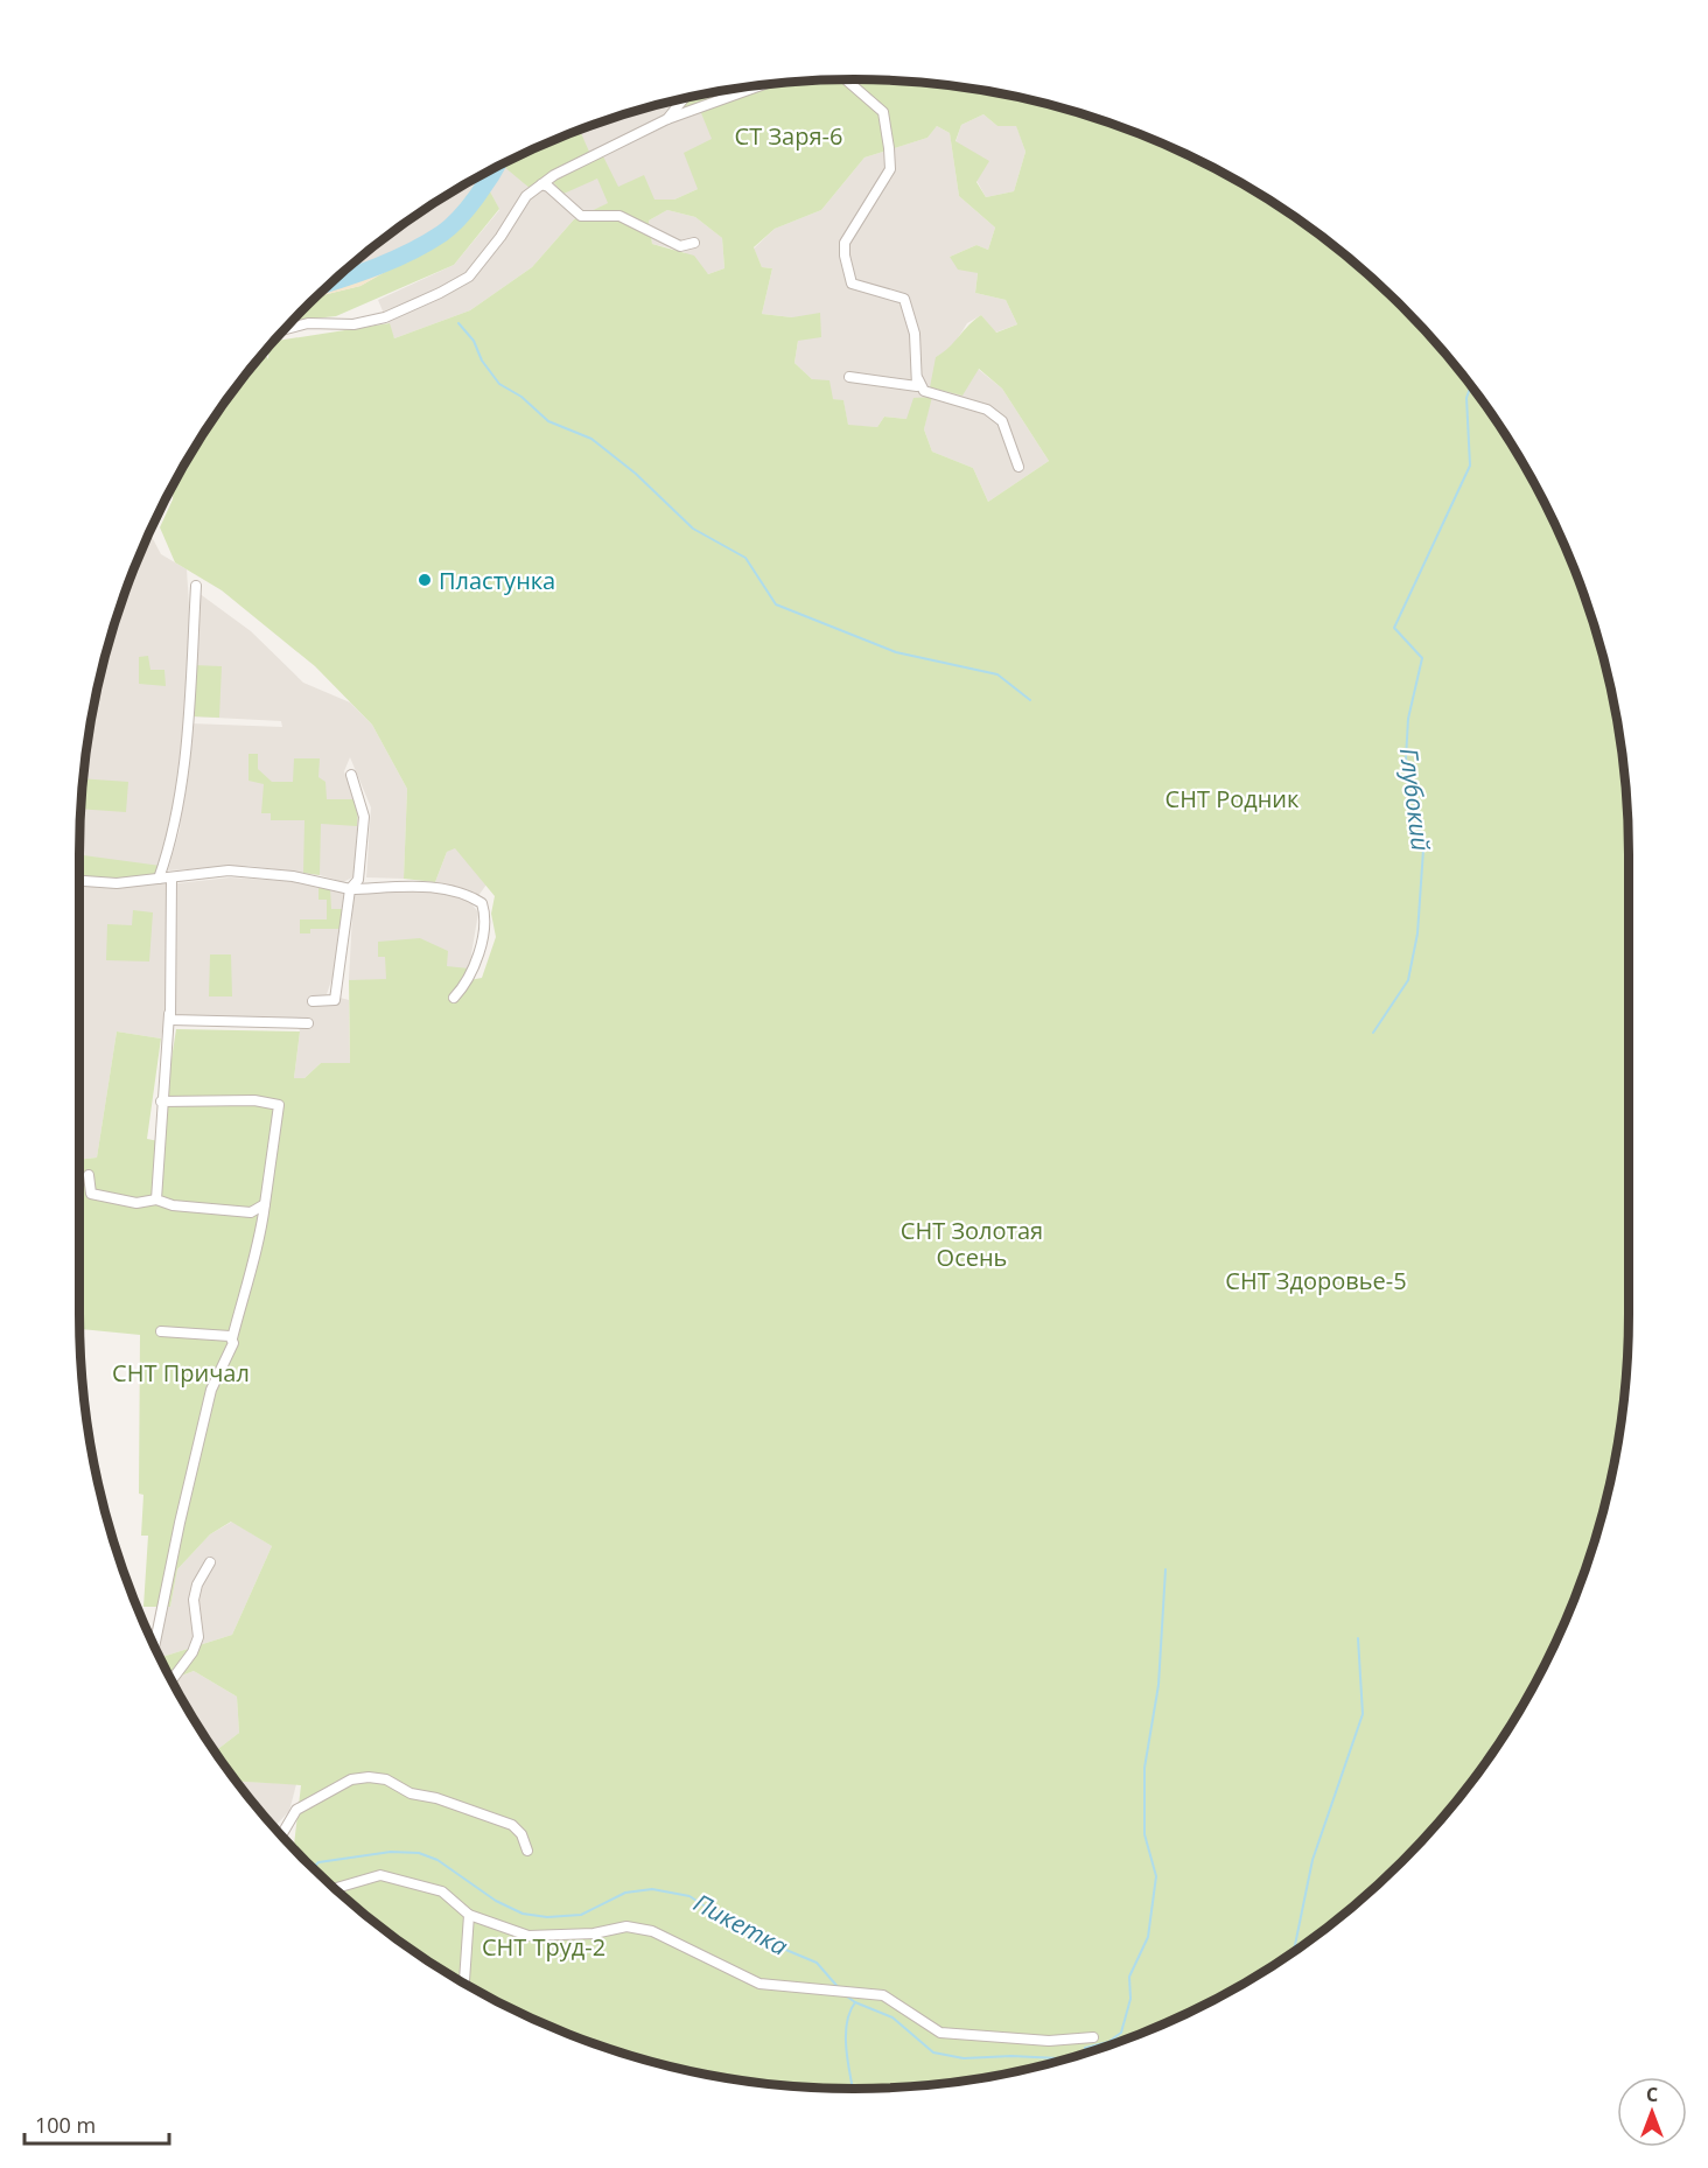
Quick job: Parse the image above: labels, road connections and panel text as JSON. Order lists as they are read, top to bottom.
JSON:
{
  "water": ["Глубокий", "Пикетка"],
  "parks": [
    "СТ Заря-6",
    "СНТ Родник",
    "СНТ Золотая Осень",
    "СНТ Здоровье-5",
    "СНТ Причал",
    "СНТ Труд-2"
  ],
  "places": ["Пластунка"],
  "scale_bar": "100 m",
  "north": "top"
}
